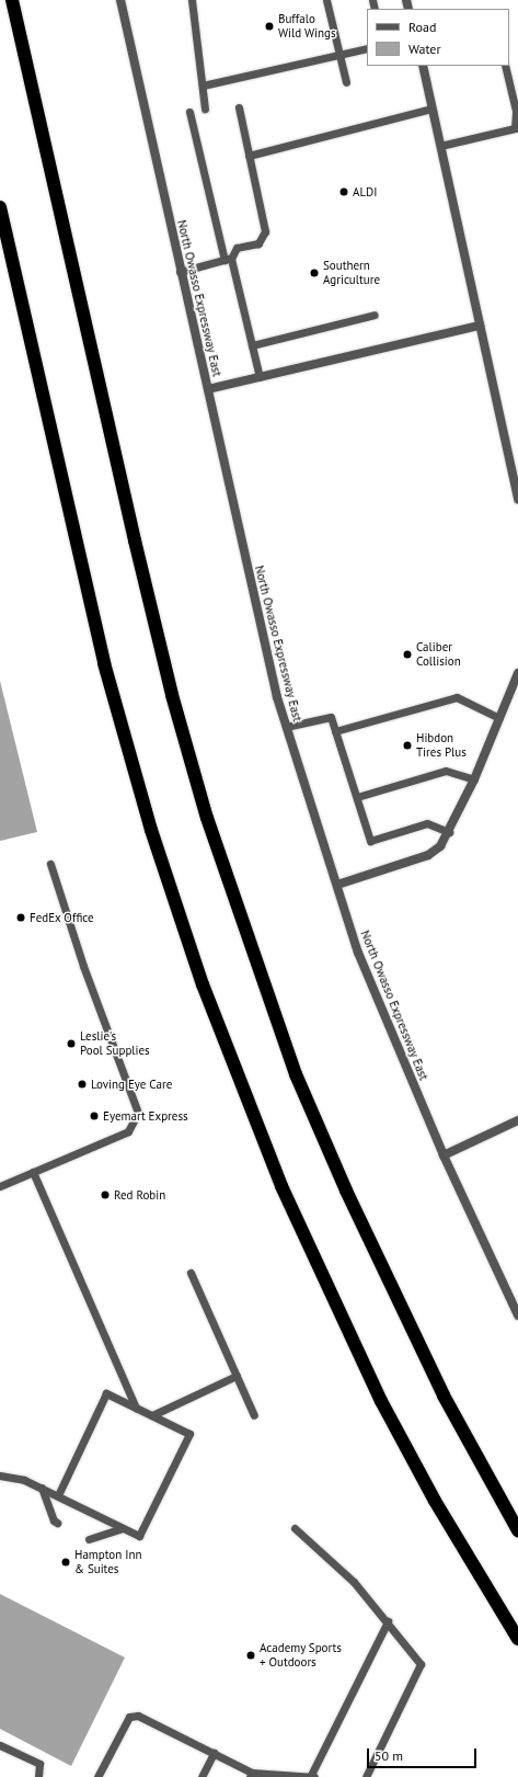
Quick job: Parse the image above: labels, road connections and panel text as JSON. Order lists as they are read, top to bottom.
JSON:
{
  "streets": {
    "street": ["North Owasso Expressway East"]
  },
  "places": [
    "Buffalo Wild Wings",
    "ALDI",
    "Southern Agriculture",
    "Caliber Collision",
    "Hibdon Tires Plus",
    "FedEx Office",
    "Leslie's Pool Supplies",
    "Loving Eye Care",
    "Eyemart Express",
    "Red Robin",
    "Hampton Inn & Suites",
    "Academy Sports + Outdoors"
  ],
  "legend": ["Road", "Water"],
  "scale_bar": "50 m"
}
